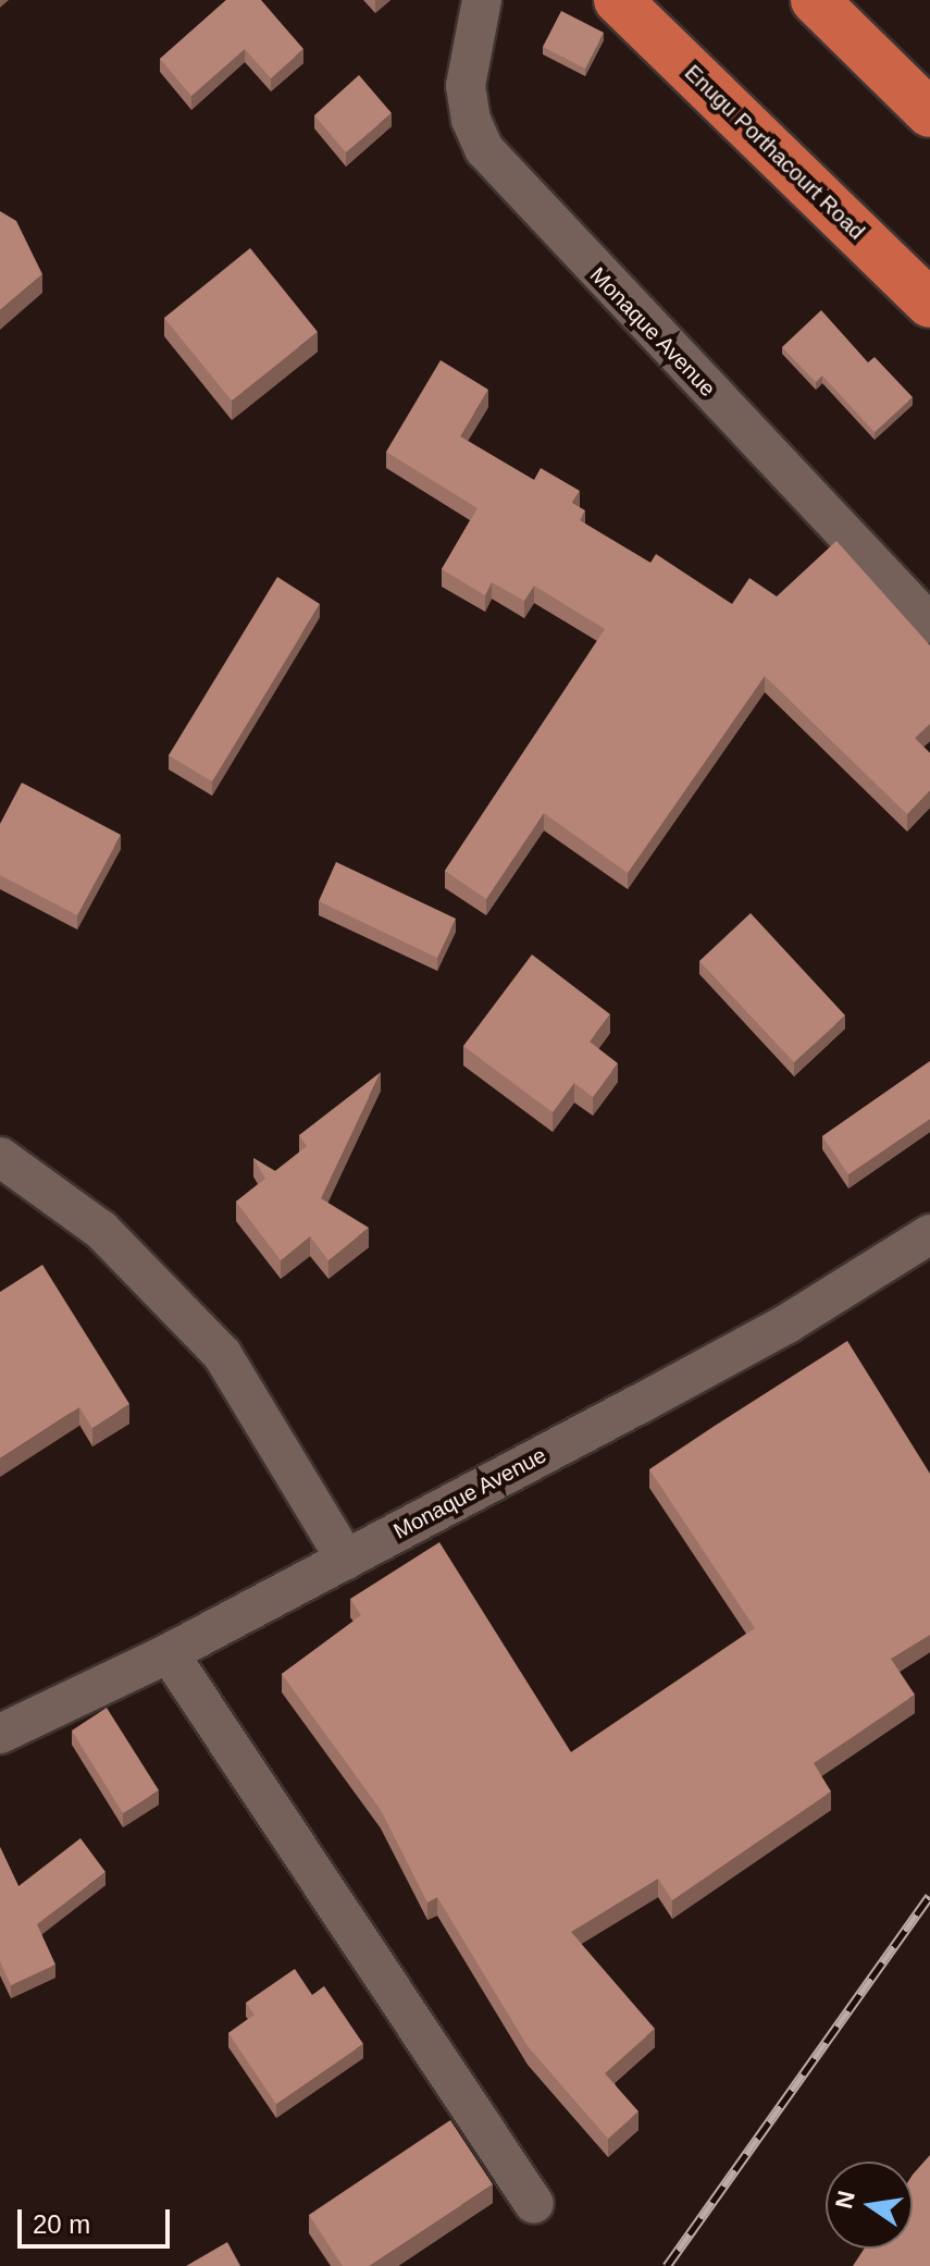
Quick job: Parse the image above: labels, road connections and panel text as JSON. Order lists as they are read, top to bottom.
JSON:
{
  "streets": {
    "highway": ["Enugu Porthacourt Road"],
    "street": ["Monaque Avenue"]
  },
  "scale_bar": "20 m",
  "north": "left"
}
